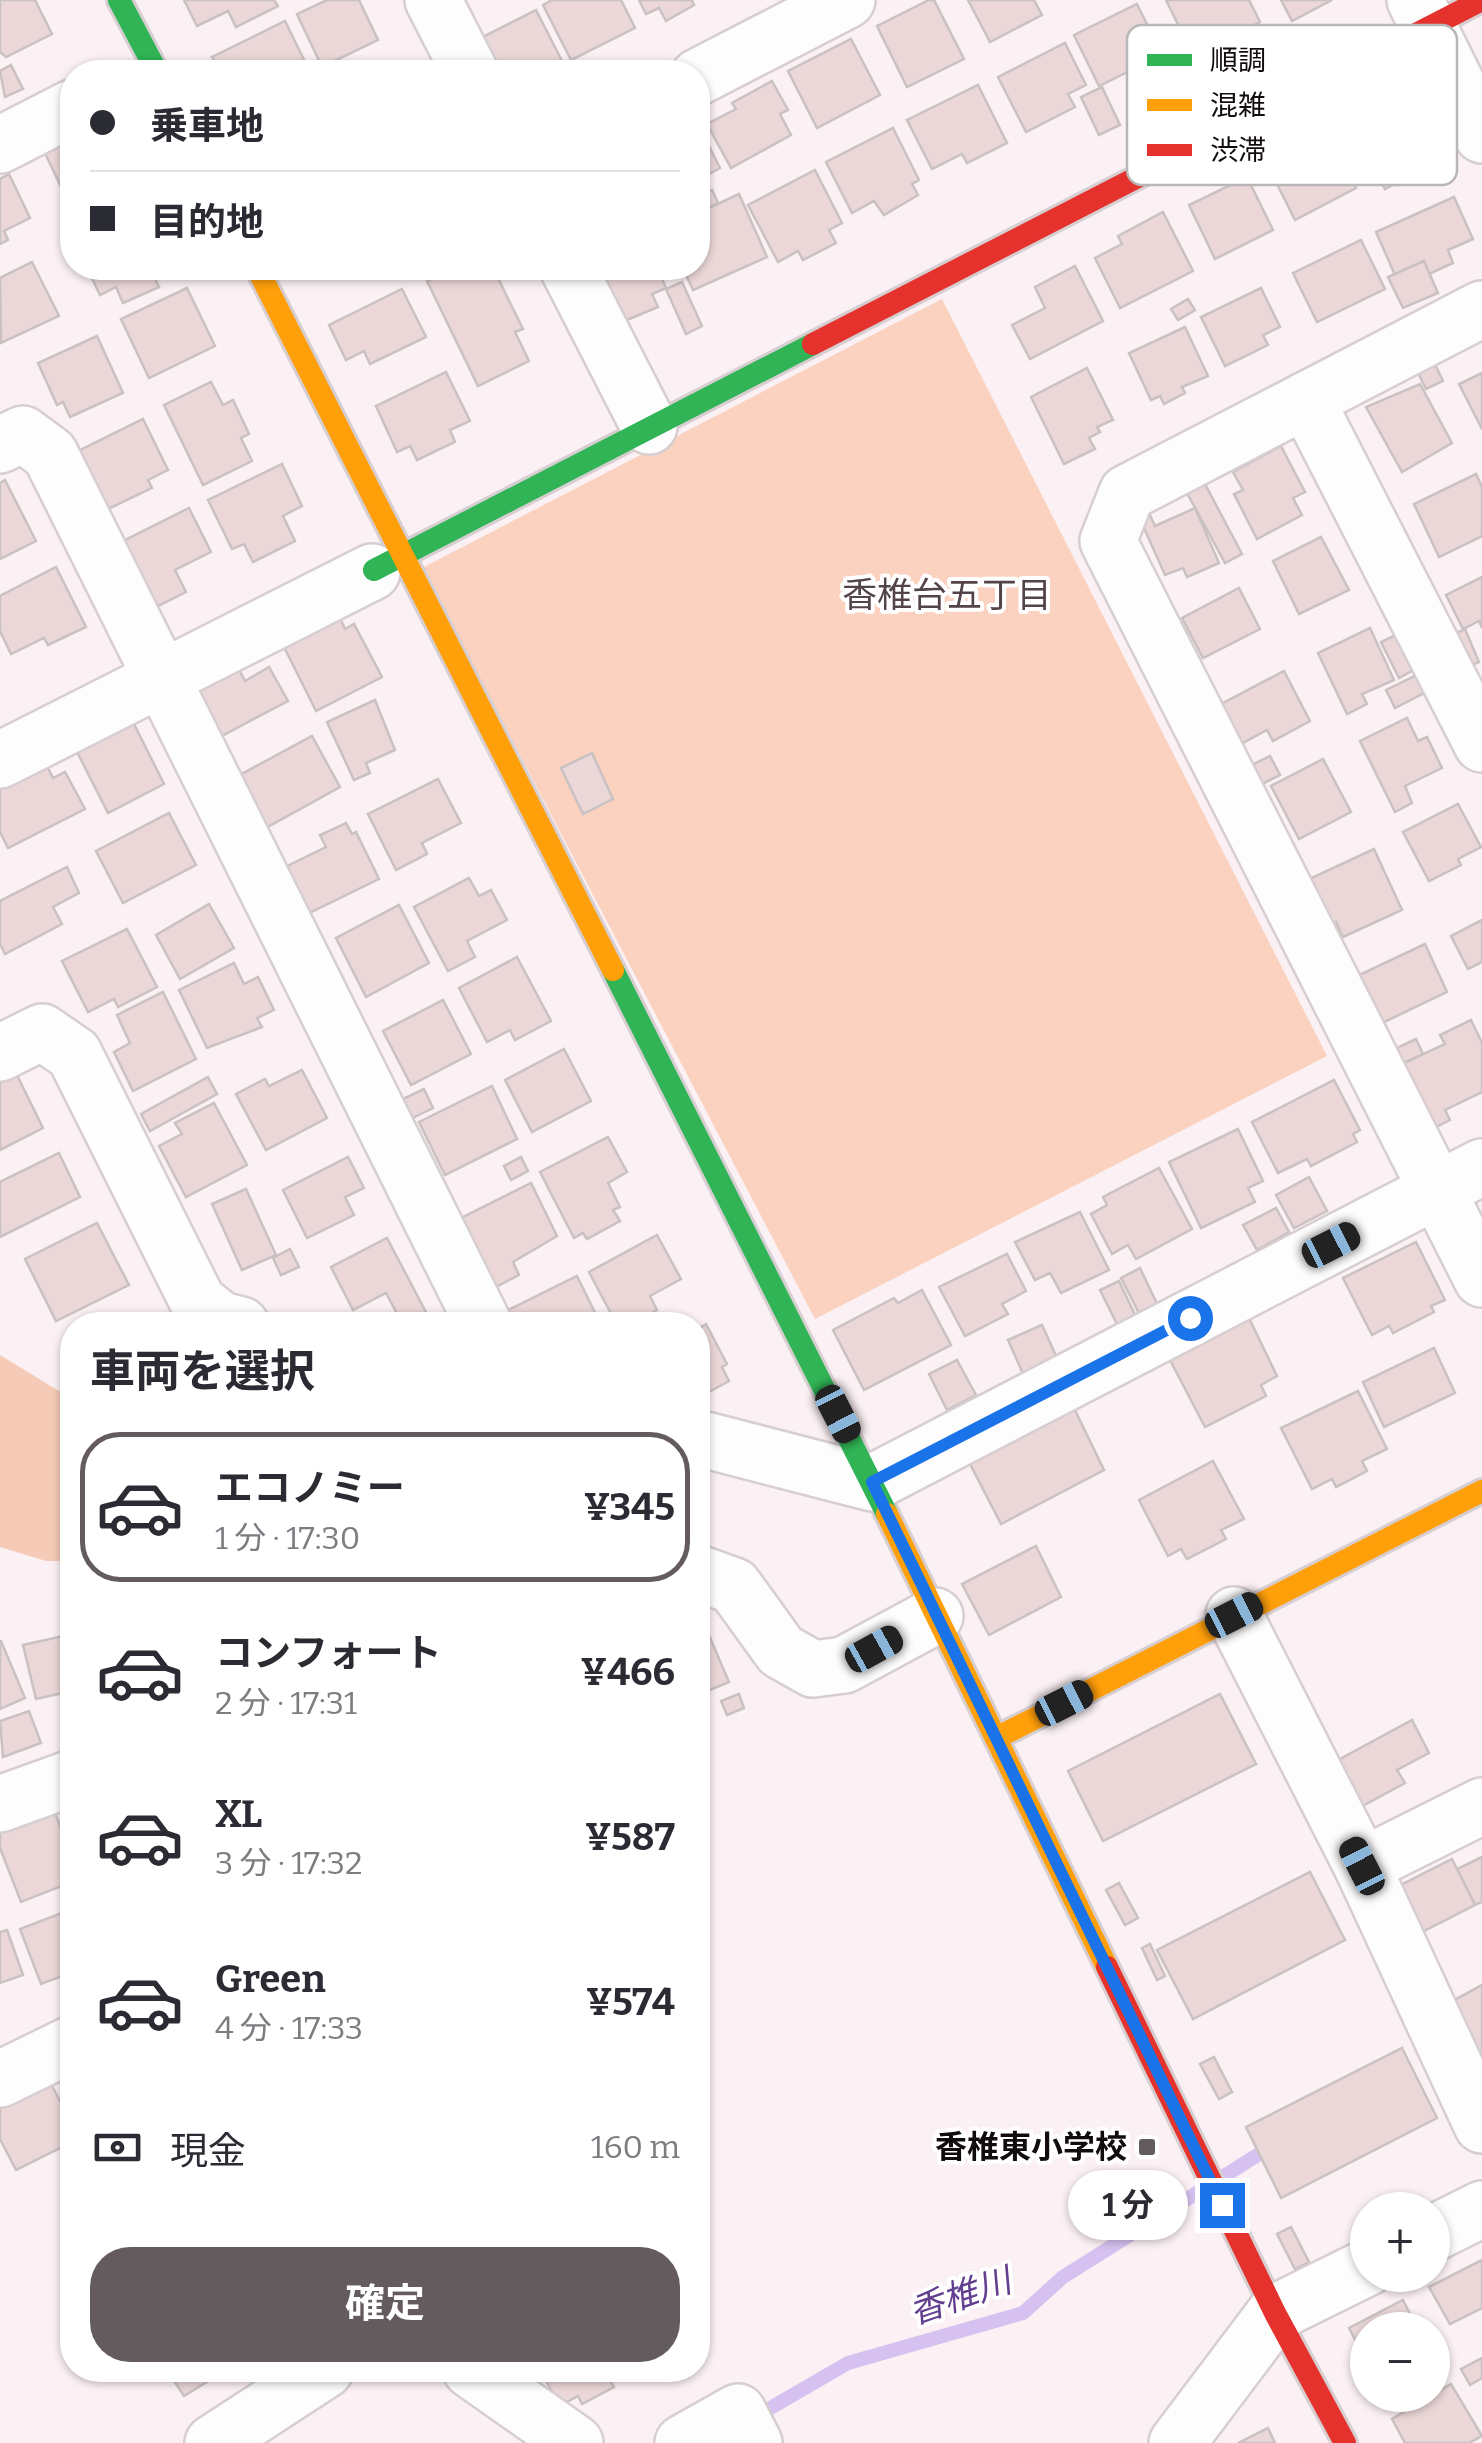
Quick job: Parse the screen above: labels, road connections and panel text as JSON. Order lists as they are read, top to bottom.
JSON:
{
  "districts": ["香椎台五丁目"],
  "water": ["香椎川"],
  "places": {
    "transit": ["香椎東小学校"]
  },
  "legend": ["順調", "混雑", "渋滞"],
  "page": {
    "banner": ["乗車地", "目的地"],
    "heading": "車両を選択",
    "list": [
      {
        "name": "エコノミー",
        "note": "1 分 · 17:30",
        "value": "¥345"
      },
      {
        "name": "コンフォート",
        "note": "2 分 · 17:31",
        "value": "¥466"
      },
      {
        "name": "XL",
        "note": "3 分 · 17:32",
        "value": "¥587"
      },
      {
        "name": "Green",
        "note": "4 分 · 17:33",
        "value": "¥574"
      }
    ],
    "pay": ["現金", "160 m"],
    "bubble": "1 分",
    "map_buttons": ["+", "−"],
    "buttons": "確定"
  }
}
